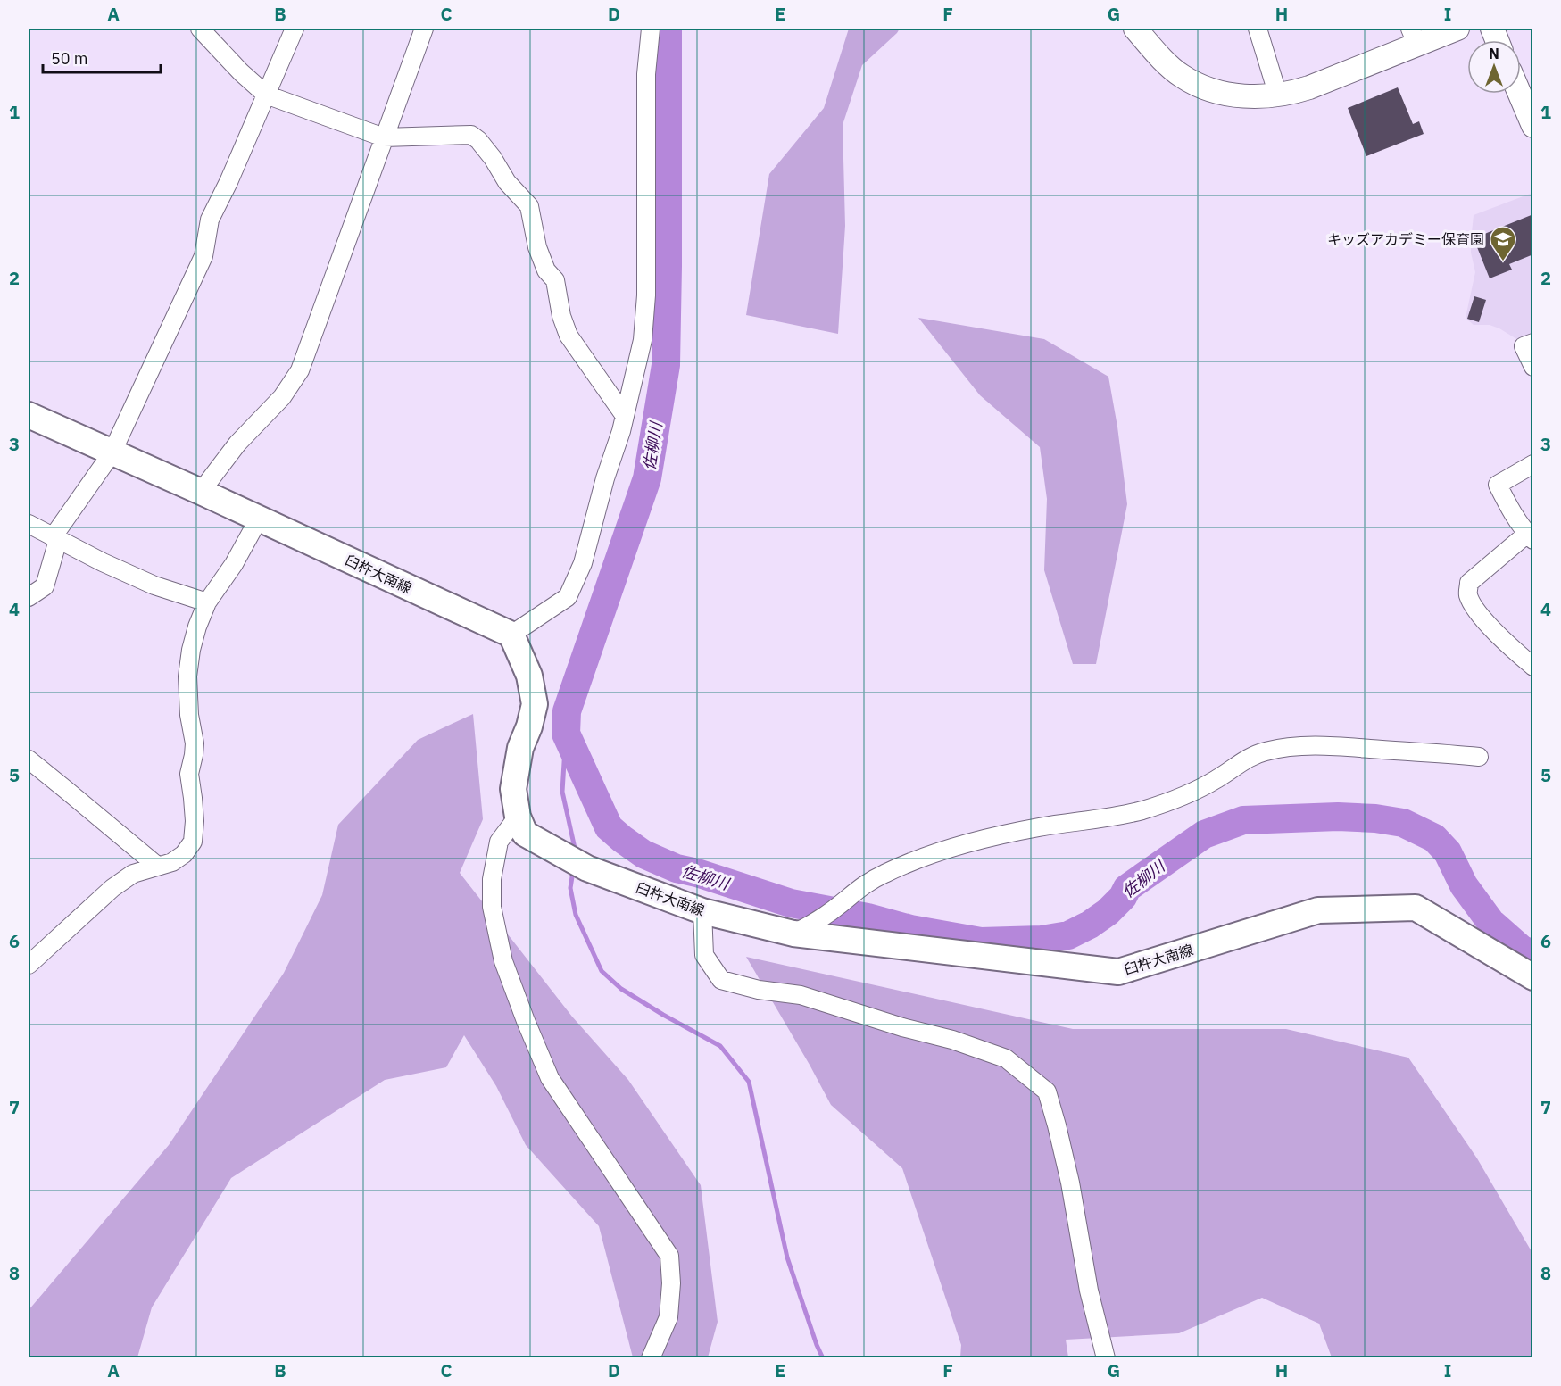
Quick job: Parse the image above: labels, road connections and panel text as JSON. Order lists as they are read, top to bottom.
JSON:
{
  "streets": {
    "main road": ["臼杵大南線"]
  },
  "water": ["佐柳川"],
  "places": {
    "school or university": ["キッズアカデミー保育園"]
  },
  "scale_bar": "50 m",
  "north": "top",
  "grid": {
    "columns": [
      "A",
      "B",
      "C",
      "D",
      "E",
      "F",
      "G",
      "H",
      "I"
    ],
    "rows": [
      "1",
      "2",
      "3",
      "4",
      "5",
      "6",
      "7",
      "8"
    ]
  }
}
